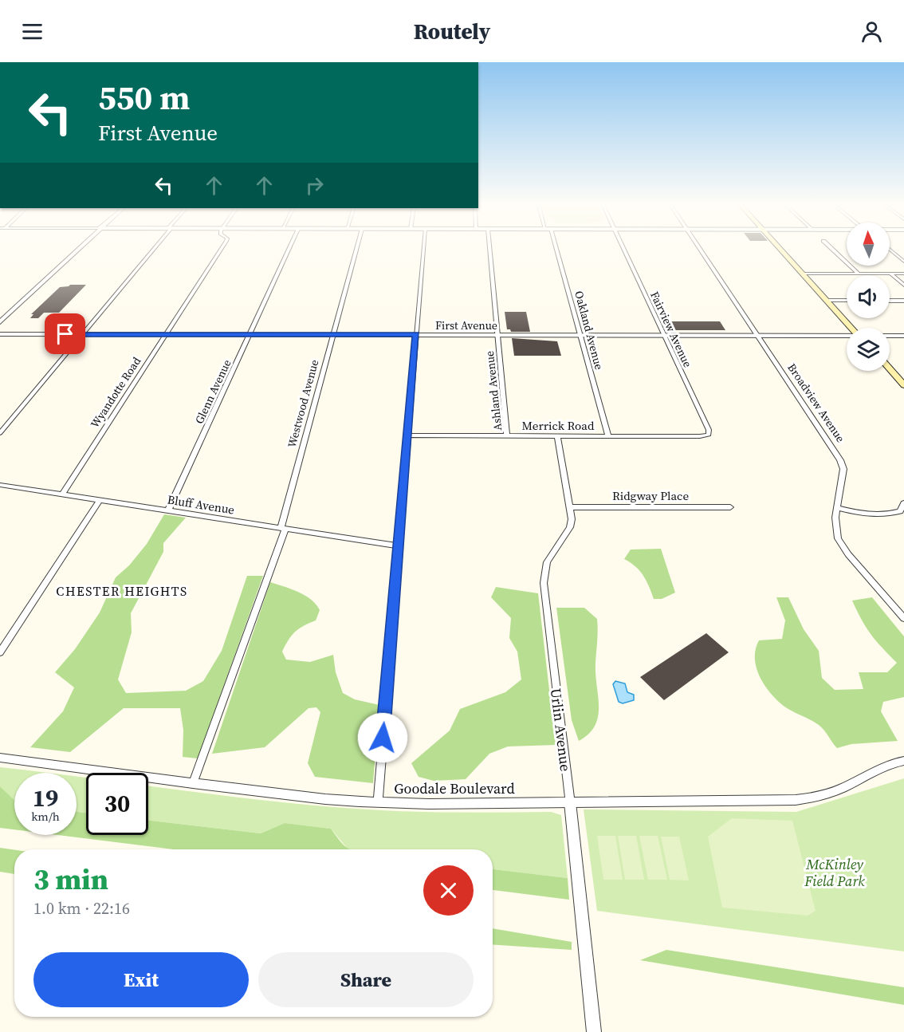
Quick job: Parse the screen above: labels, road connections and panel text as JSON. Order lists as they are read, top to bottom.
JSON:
{
  "streets": {
    "street": [
      "First Avenue",
      "Fairview Avenue",
      "Oakland Avenue",
      "Ashland Avenue",
      "Glenn Avenue",
      "Wyandotte Road",
      "Broadview Avenue",
      "Westwood Avenue",
      "Merrick Road",
      "Ridgway Place",
      "Bluff Avenue",
      "Urlin Avenue",
      "Goodale Boulevard"
    ]
  },
  "crossings": [
    ["First Avenue", "Fairview Avenue"],
    ["First Avenue", "Oakland Avenue"],
    ["First Avenue", "Ashland Avenue"],
    ["First Avenue", "Glenn Avenue"],
    ["First Avenue", "Wyandotte Road"],
    ["First Avenue", "Broadview Avenue"],
    ["First Avenue", "Westwood Avenue"],
    ["Fairview Avenue", "Merrick Road"],
    ["Oakland Avenue", "Merrick Road"],
    ["Ashland Avenue", "Merrick Road"],
    ["Glenn Avenue", "Bluff Avenue"],
    ["Wyandotte Road", "Bluff Avenue"],
    ["Westwood Avenue", "Bluff Avenue"],
    ["Westwood Avenue", "Goodale Boulevard"],
    ["Merrick Road", "Urlin Avenue"],
    ["Ridgway Place", "Urlin Avenue"],
    ["Urlin Avenue", "Goodale Boulevard"]
  ],
  "districts": ["CHESTER HEIGHTS"],
  "parks": ["McKinley Field Park"],
  "north": "top",
  "page": {
    "header": "Routely",
    "turn": ["550 m", "First Avenue"],
    "speed": "19 km/h",
    "limit": "30",
    "heading": ["3 min", "1.0 km · 22:16"],
    "buttons": ["Exit", "Share"]
  }
}
